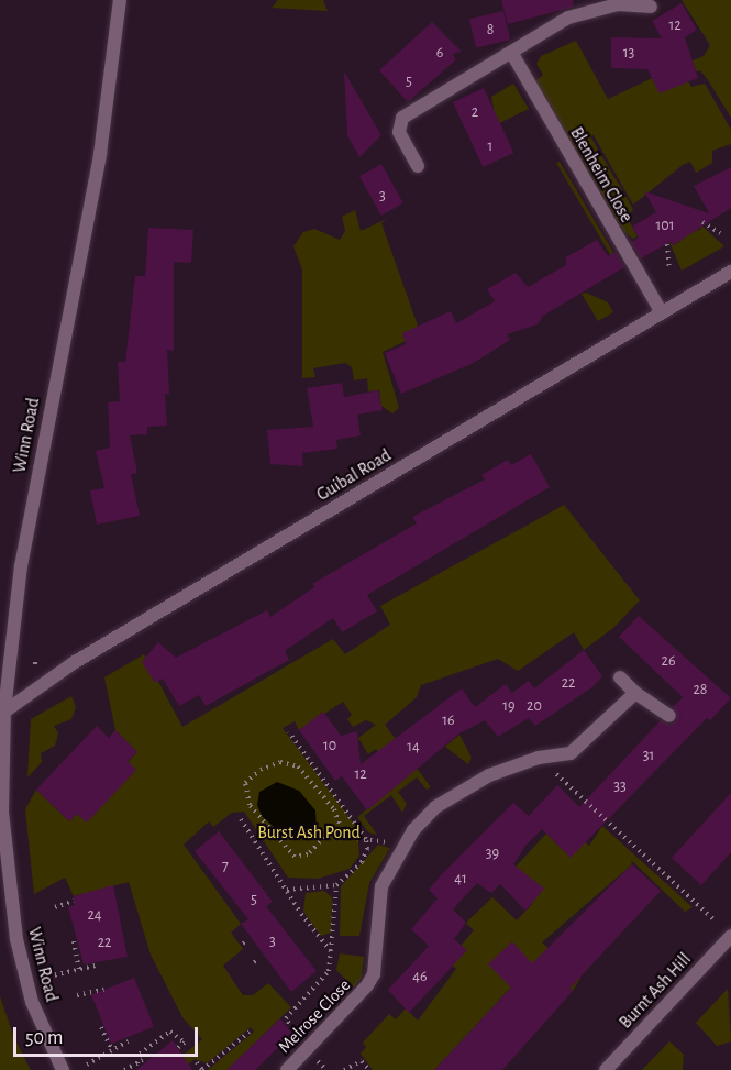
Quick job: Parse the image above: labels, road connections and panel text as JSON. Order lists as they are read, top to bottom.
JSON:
{
  "streets": {
    "street": [
      "Blenheim Close",
      "Winn Road",
      "Guibal Road",
      "Burnt Ash Hill",
      "Melrose Close"
    ]
  },
  "crossings": [
    ["Blenheim Close", "Guibal Road"],
    ["Winn Road", "Guibal Road"]
  ],
  "parks": ["Burst Ash Pond"],
  "house_numbers": [
    "12",
    "8",
    "6",
    "13",
    "5",
    "2",
    "1",
    "3",
    "101",
    "26",
    "22",
    "28",
    "19",
    "20",
    "16",
    "10",
    "14",
    "31",
    "12",
    "33",
    "39",
    "7",
    "41",
    "5",
    "24",
    "3",
    "22",
    "46"
  ],
  "scale_bar": "50 m"
}
